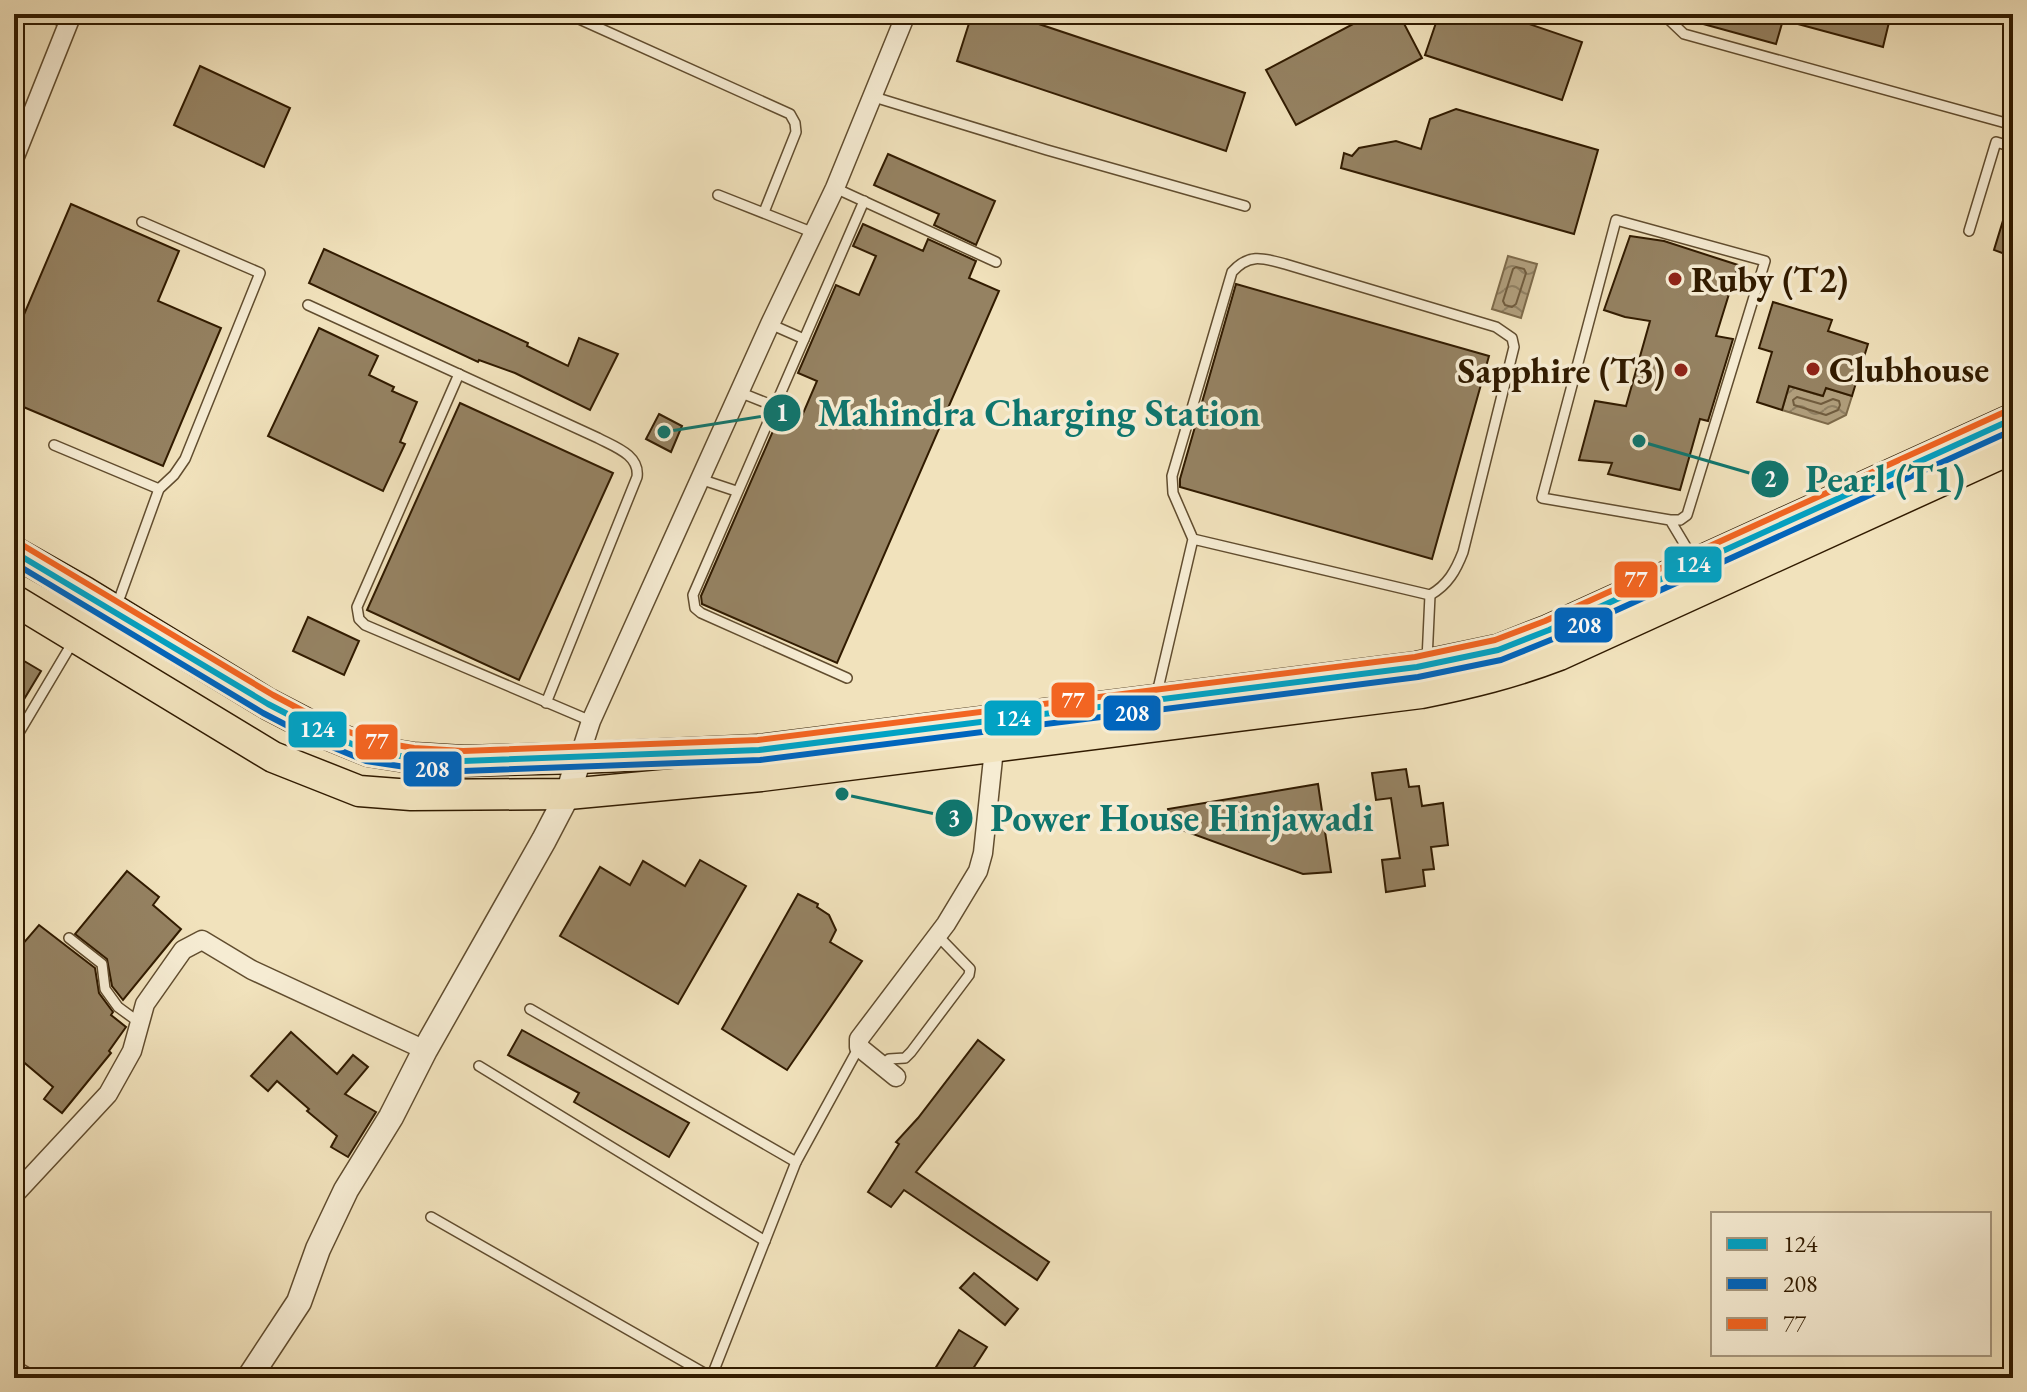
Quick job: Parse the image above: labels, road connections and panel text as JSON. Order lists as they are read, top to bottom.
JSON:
{
  "places": [
    "Ruby (T2)",
    "Clubhouse",
    "Sapphire (T3)",
    "Mahindra Charging Station",
    "Pearl (T1)",
    "Power House Hinjawadi"
  ],
  "lines": ["transit line 77", "transit line 124", "transit line 208"],
  "legend": ["124", "208", "77"]
}
